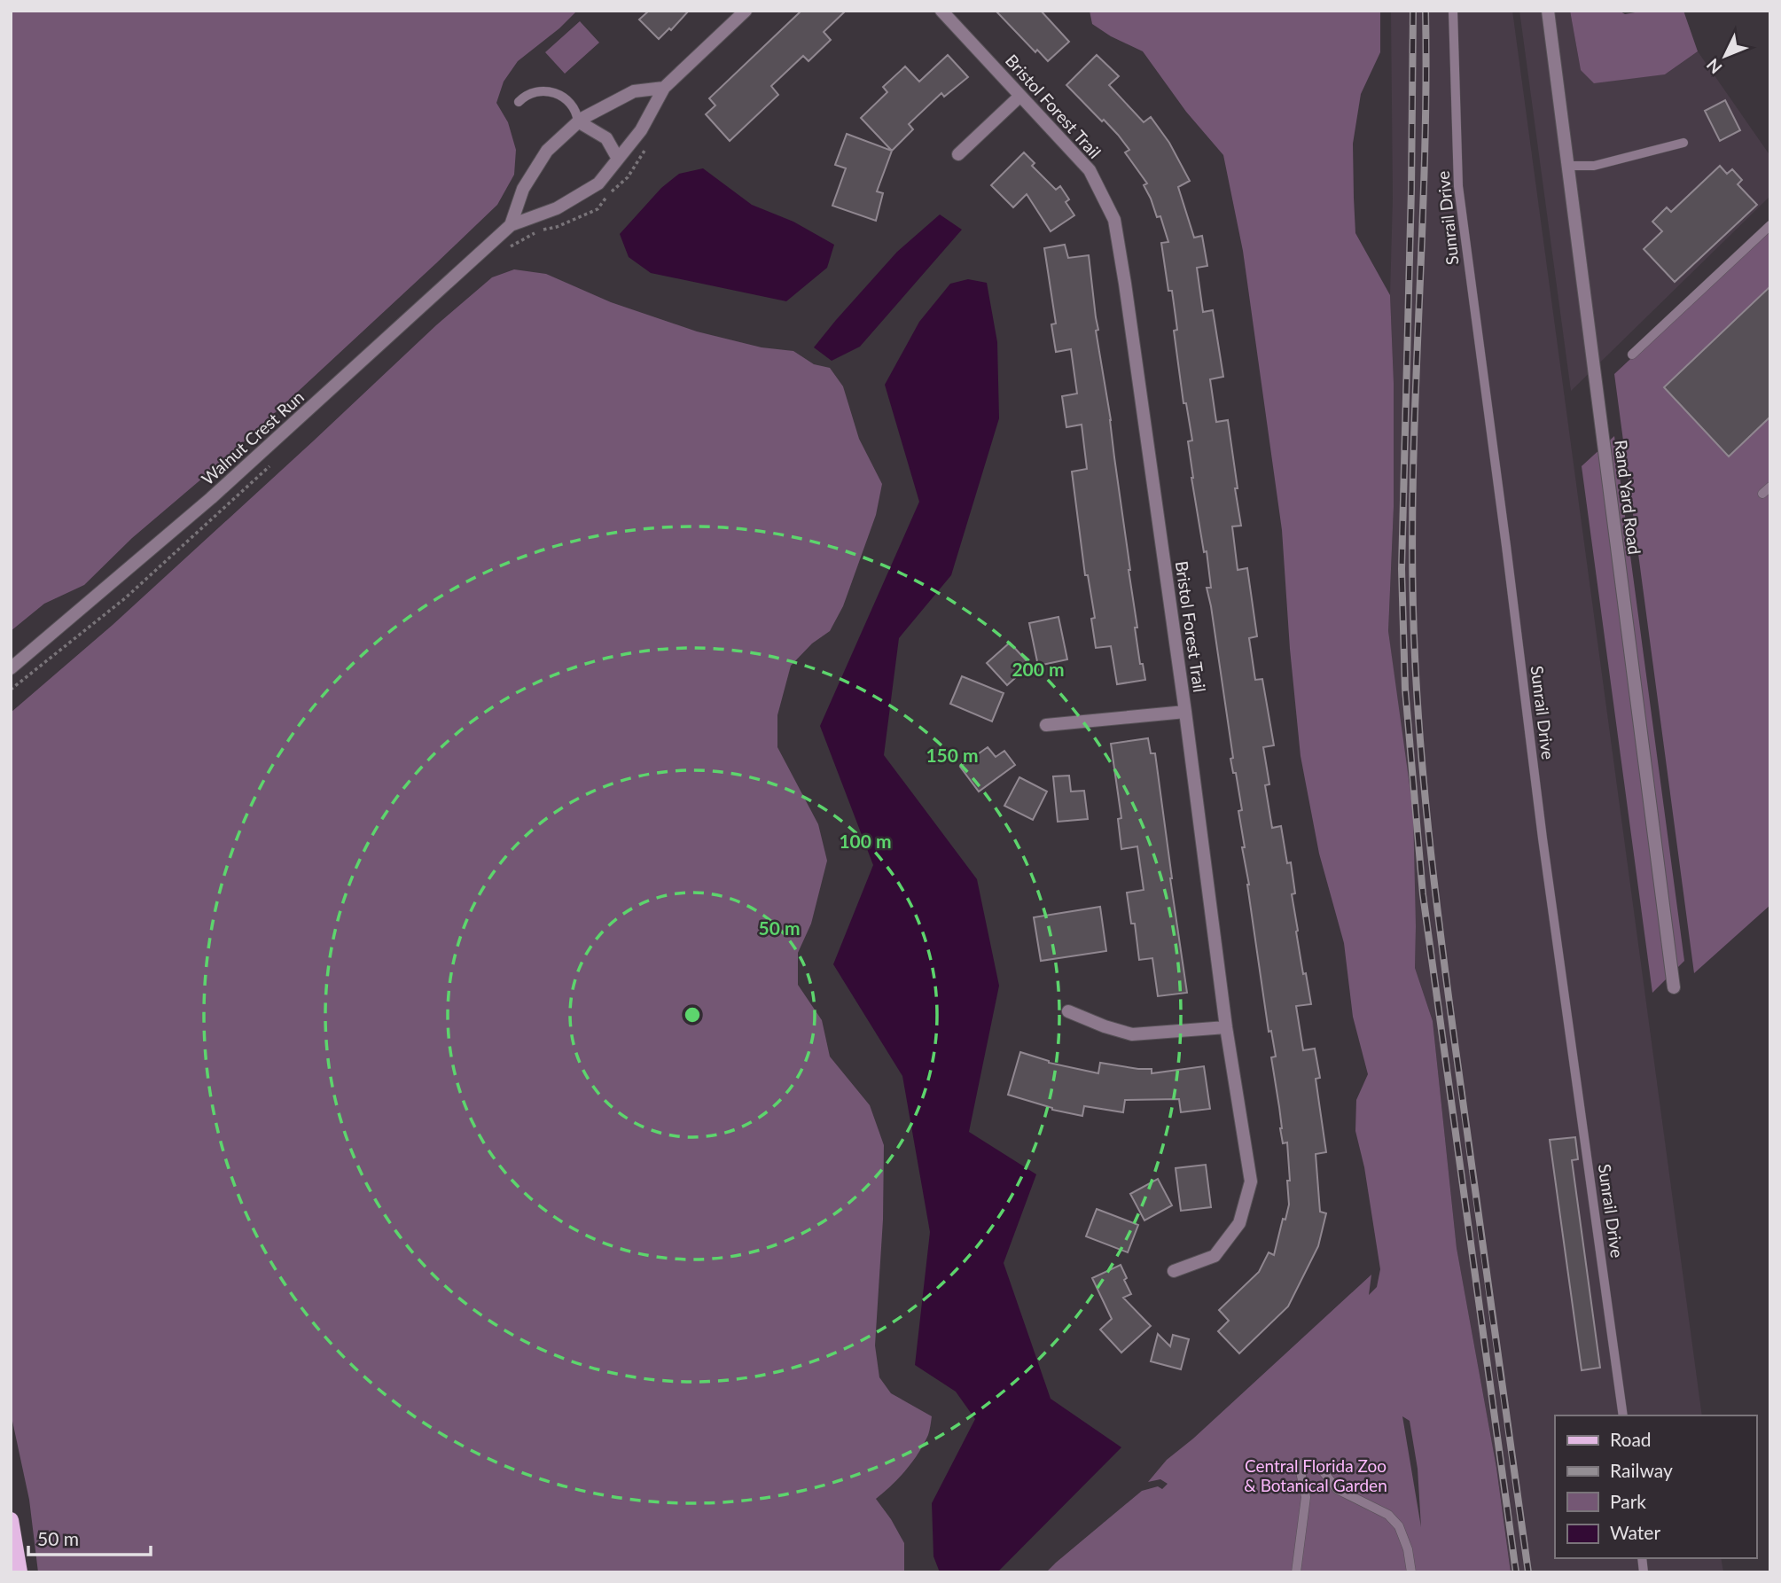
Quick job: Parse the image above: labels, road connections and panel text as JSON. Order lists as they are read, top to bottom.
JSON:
{
  "streets": {
    "street": ["Bristol Forest Trail", "Walnut Crest Run", "Rand Yard Road"],
    "lane": ["Sunrail Drive"]
  },
  "parks": ["Central Florida Zoo & Botanical Garden"],
  "legend": [
    "Road",
    "Railway",
    "Park",
    "Water"
  ],
  "scale_bar": "50 m",
  "north": "bottom left",
  "rings": [
    "200 m",
    "150 m",
    "100 m",
    "50 m"
  ]
}
